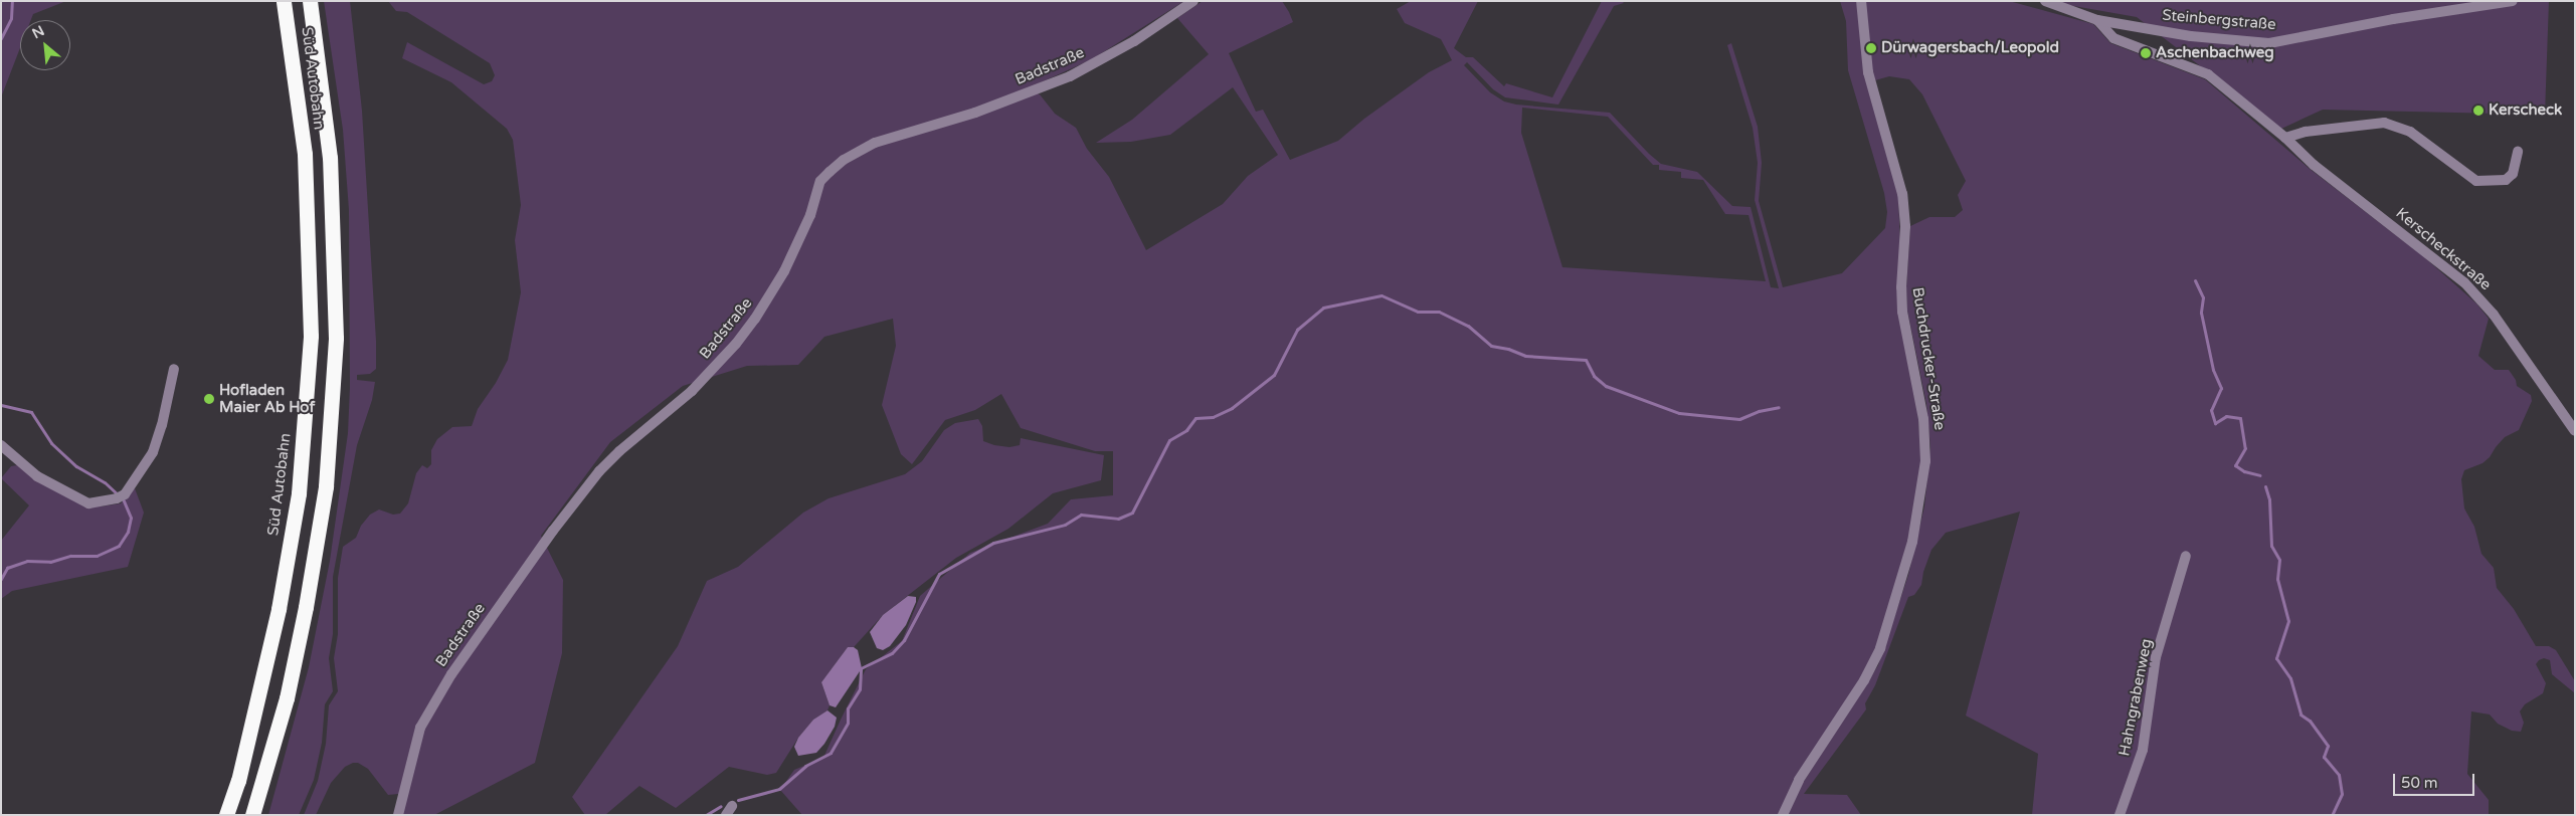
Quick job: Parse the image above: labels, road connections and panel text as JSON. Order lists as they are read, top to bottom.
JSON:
{
  "streets": {
    "highway": ["Süd Autobahn"],
    "street": [
      "Steinbergstraße",
      "Badstraße",
      "Kerscheckstraße",
      "Buchdrucker-Straße",
      "Hahngrabenweg"
    ]
  },
  "crossings": [
    ["Steinbergstraße", "Kerscheckstraße"]
  ],
  "places": [
    "Dürwagersbach/Leopold",
    "Aschenbachweg",
    "Kerscheck",
    "Hofladen Maier Ab Hof"
  ],
  "scale_bar": "50 m",
  "north": "top left"
}
